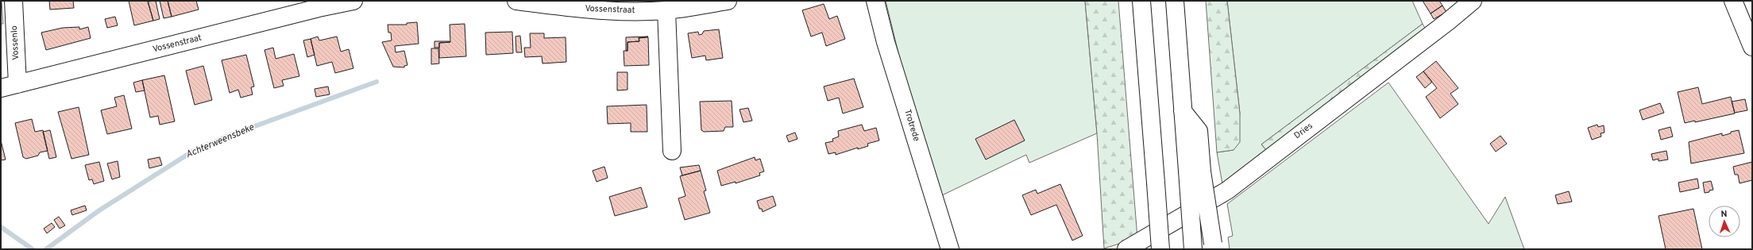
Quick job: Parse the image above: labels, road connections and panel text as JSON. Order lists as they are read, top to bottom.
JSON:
{
  "streets": {
    "main road": [
      "Vossenstraat",
      "Vossenlo",
      "Trotrede",
      "Dries"
    ]
  },
  "crossings": [
    ["Vossenstraat", "Vossenlo"]
  ],
  "water": ["Achterweensbeke"],
  "north": "top"
}
